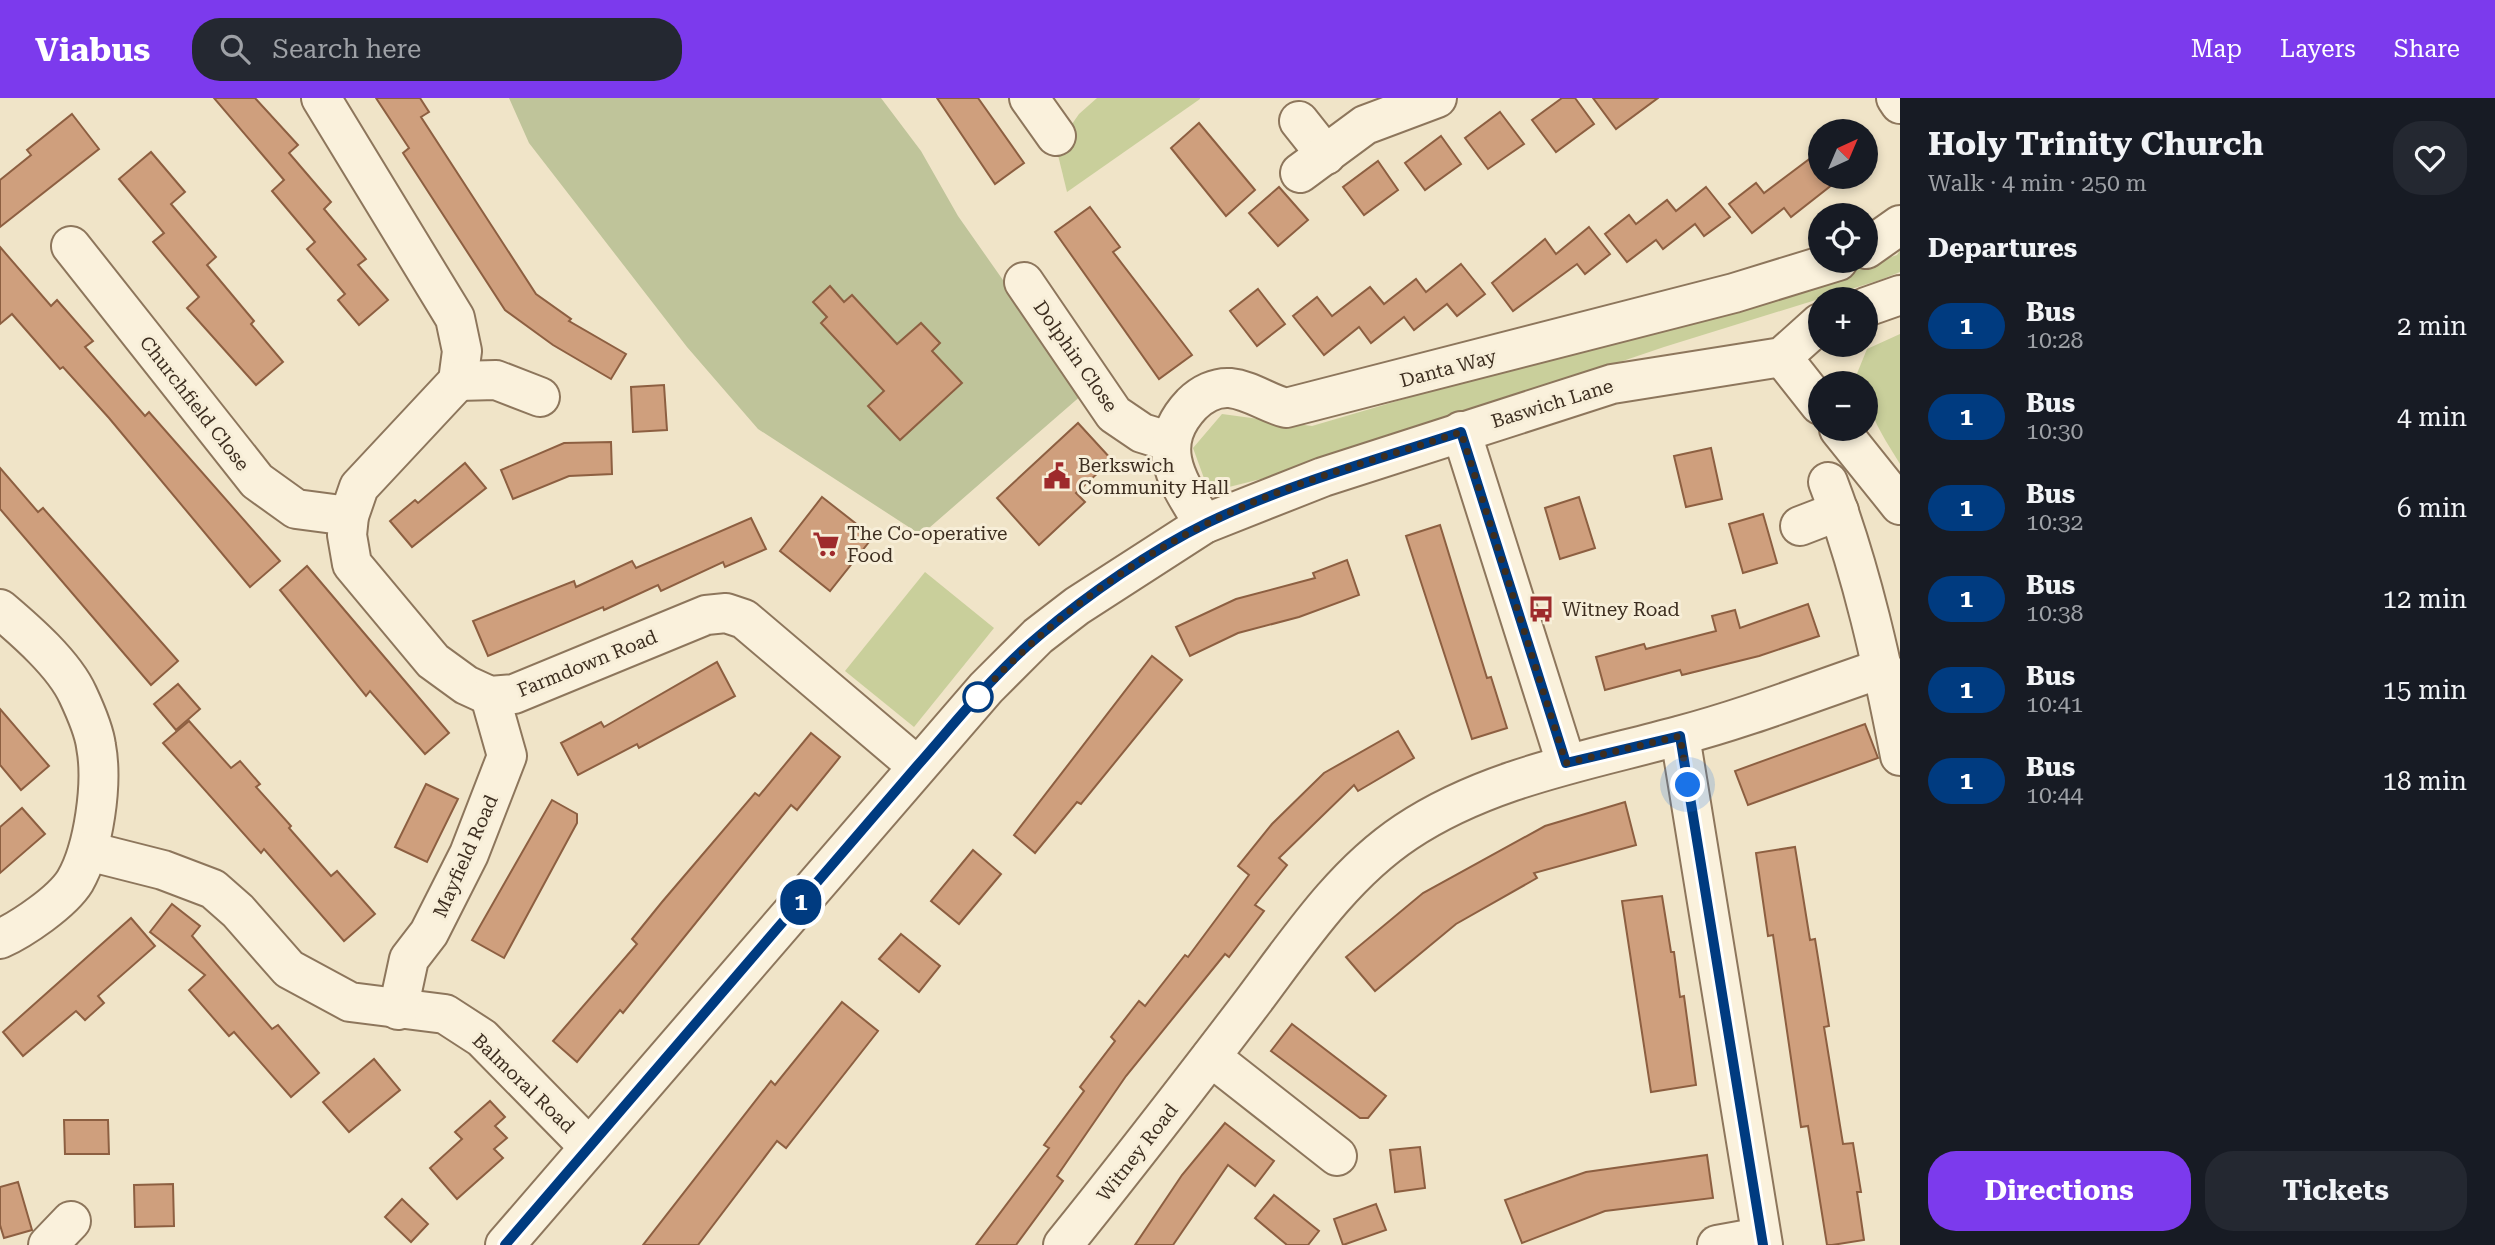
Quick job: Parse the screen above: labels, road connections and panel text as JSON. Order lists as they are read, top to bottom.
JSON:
{
  "streets": {
    "street": [
      "Dolphin Close",
      "Danta Way",
      "Churchfield Close",
      "Baswich Lane",
      "Farmdown Road",
      "Mayfield Road",
      "Balmoral Road",
      "Witney Road"
    ]
  },
  "crossings": [
    ["Dolphin Close", "Danta Way"],
    ["Churchfield Close", "Farmdown Road"],
    ["Baswich Lane", "Farmdown Road"],
    ["Baswich Lane", "Balmoral Road"],
    ["Farmdown Road", "Mayfield Road"],
    ["Mayfield Road", "Balmoral Road"]
  ],
  "places": {
    "public building": ["Berkswich Community Hall"],
    "supermarket": ["The Co-operative Food"],
    "bus stop": ["Witney Road"]
  },
  "lines": ["bus line 1"],
  "north": "top right",
  "page": {
    "header": "Viabus",
    "search": "Search here",
    "nav": ["Map", "Layers", "Share"],
    "on_map": "1",
    "heading": [
      ["Holy Trinity Church", "Walk · 4 min · 250 m"],
      "Departures"
    ],
    "map_buttons": ["+", "−"],
    "list": [
      {
        "mark": "1",
        "name": "Bus",
        "note": "10:28",
        "value": "2 min"
      },
      {
        "mark": "1",
        "name": "Bus",
        "note": "10:30",
        "value": "4 min"
      },
      {
        "mark": "1",
        "name": "Bus",
        "note": "10:32",
        "value": "6 min"
      },
      {
        "mark": "1",
        "name": "Bus",
        "note": "10:38",
        "value": "12 min"
      },
      {
        "mark": "1",
        "name": "Bus",
        "note": "10:41",
        "value": "15 min"
      },
      {
        "mark": "1",
        "name": "Bus",
        "note": "10:44",
        "value": "18 min"
      }
    ],
    "buttons": ["Directions", "Tickets"]
  }
}
